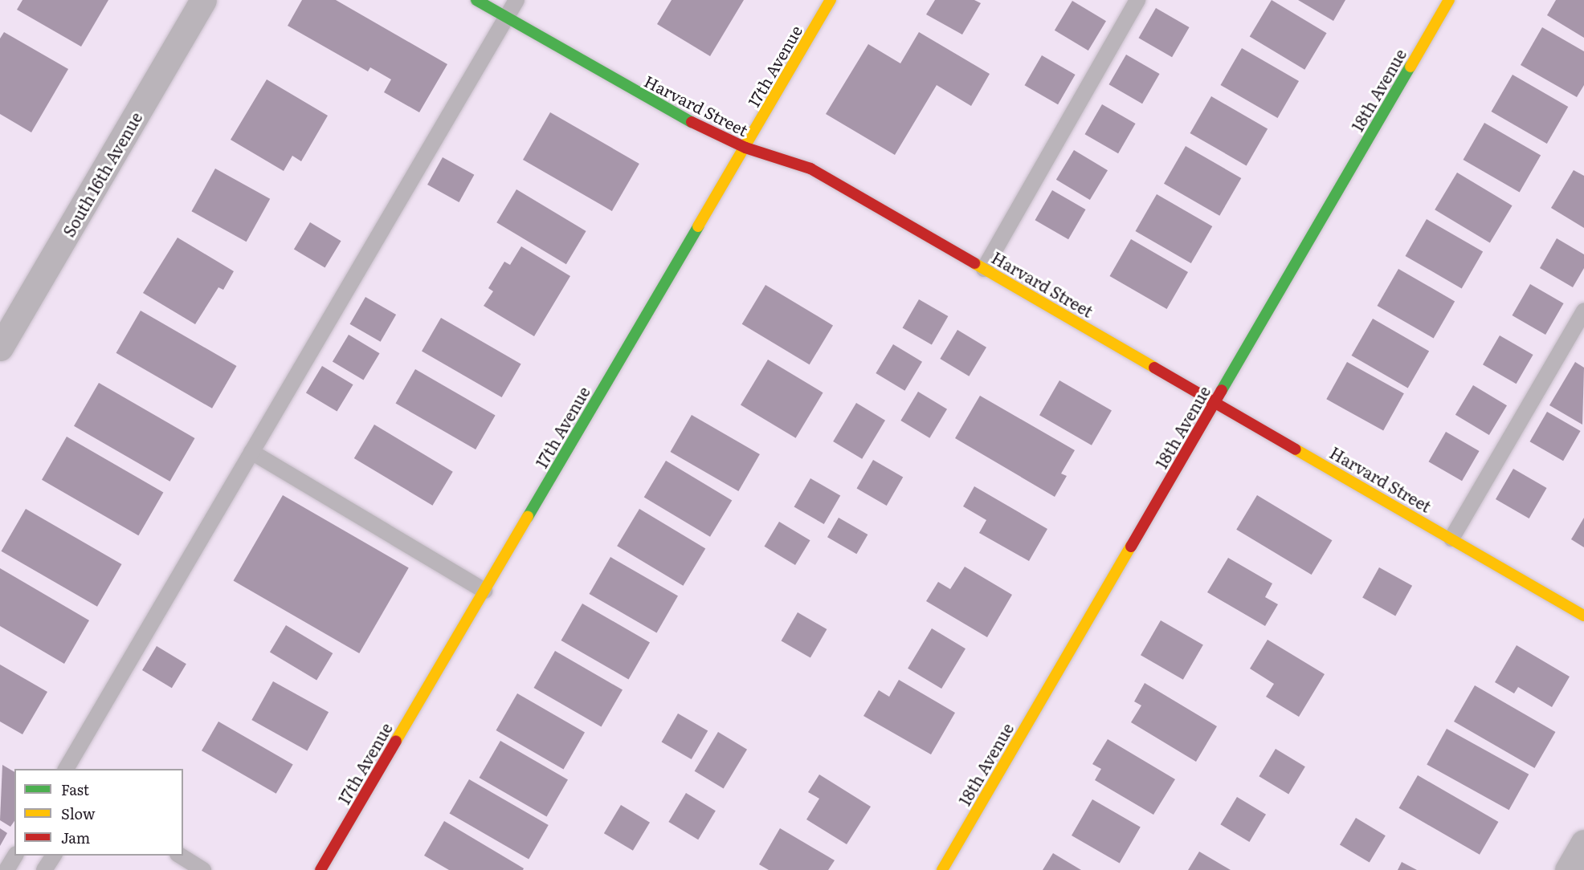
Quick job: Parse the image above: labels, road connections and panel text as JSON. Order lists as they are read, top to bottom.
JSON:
{
  "streets": {
    "street": [
      "17th Avenue",
      "18th Avenue",
      "Harvard Street",
      "South 16th Avenue"
    ]
  },
  "crossings": [
    ["17th Avenue", "Harvard Street"],
    ["18th Avenue", "Harvard Street"]
  ],
  "legend": ["Fast", "Slow", "Jam"]
}
